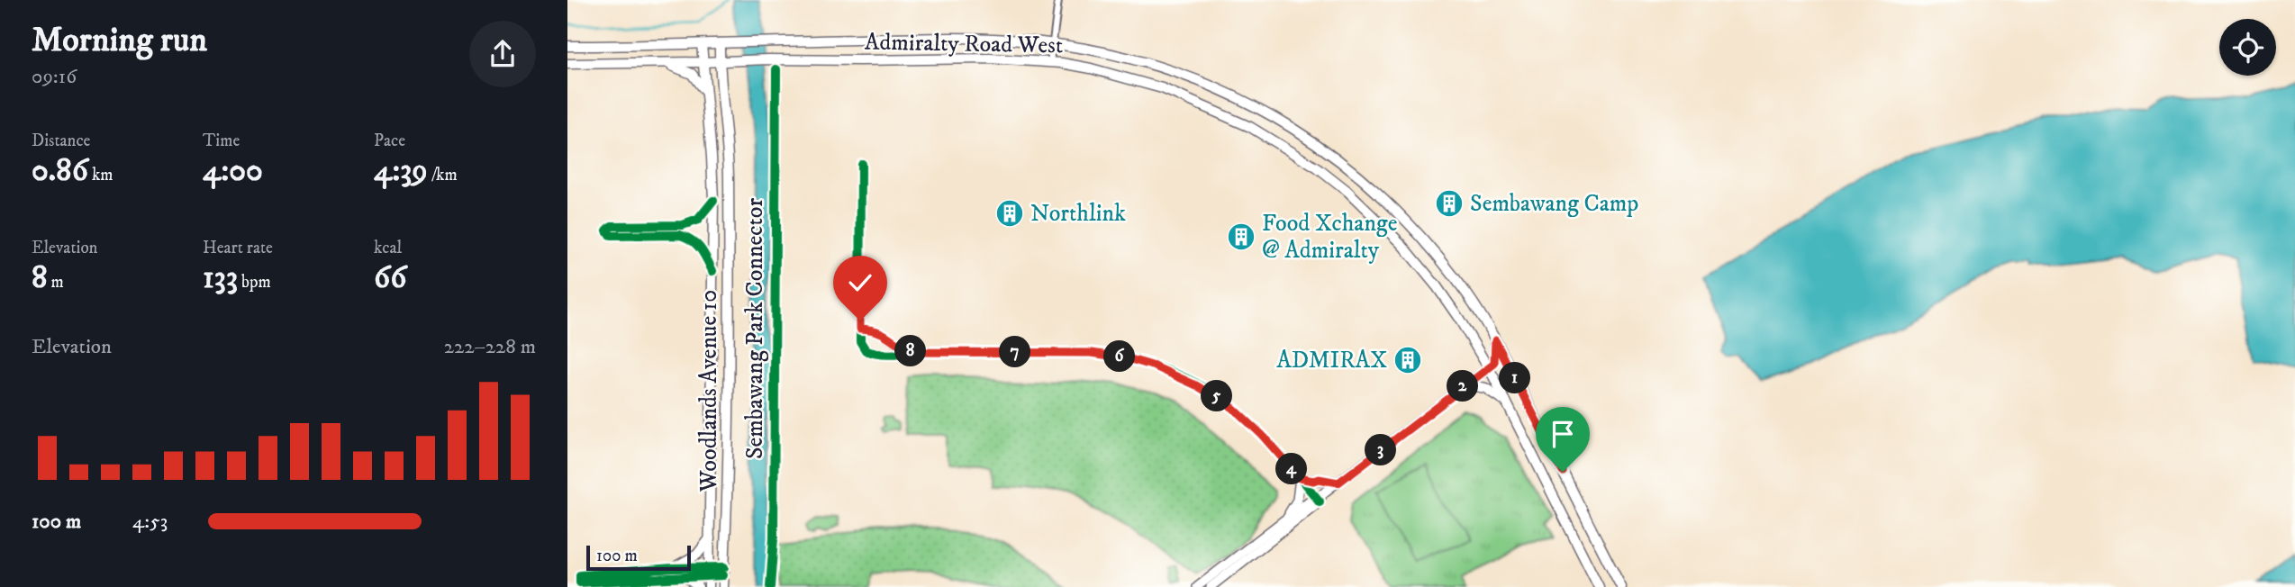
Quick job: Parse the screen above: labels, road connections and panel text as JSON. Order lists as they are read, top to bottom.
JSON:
{
  "streets": {
    "main road": ["Admiralty Road West", "Woodlands Avenue 10"],
    "cycle path": ["Sembawang Park Connector"]
  },
  "crossings": [
    ["Admiralty Road West", "Woodlands Avenue 10"]
  ],
  "places": {
    "building": [
      "Sembawang Camp",
      "Northlink",
      "Food Xchange @ Admiralty",
      "ADMIRAX"
    ]
  },
  "scale_bar": "100 m",
  "page": {
    "heading": ["Morning run", "09:16"],
    "stats": [
      ["Distance", "0.86 km"],
      ["Time", "4:00"],
      ["Pace", "4:39 /km"],
      ["Elevation", "8 m"],
      ["Heart rate", "133 bpm"],
      ["kcal", "66"]
    ],
    "chart": ["Elevation", "222–228 m"],
    "pins": [
      "8",
      "7",
      "6",
      "1",
      "2",
      "5",
      "3",
      "4"
    ],
    "list": [
      {
        "name": "100 m",
        "note": "4:53"
      }
    ],
    "scale": "100 m"
  }
}
